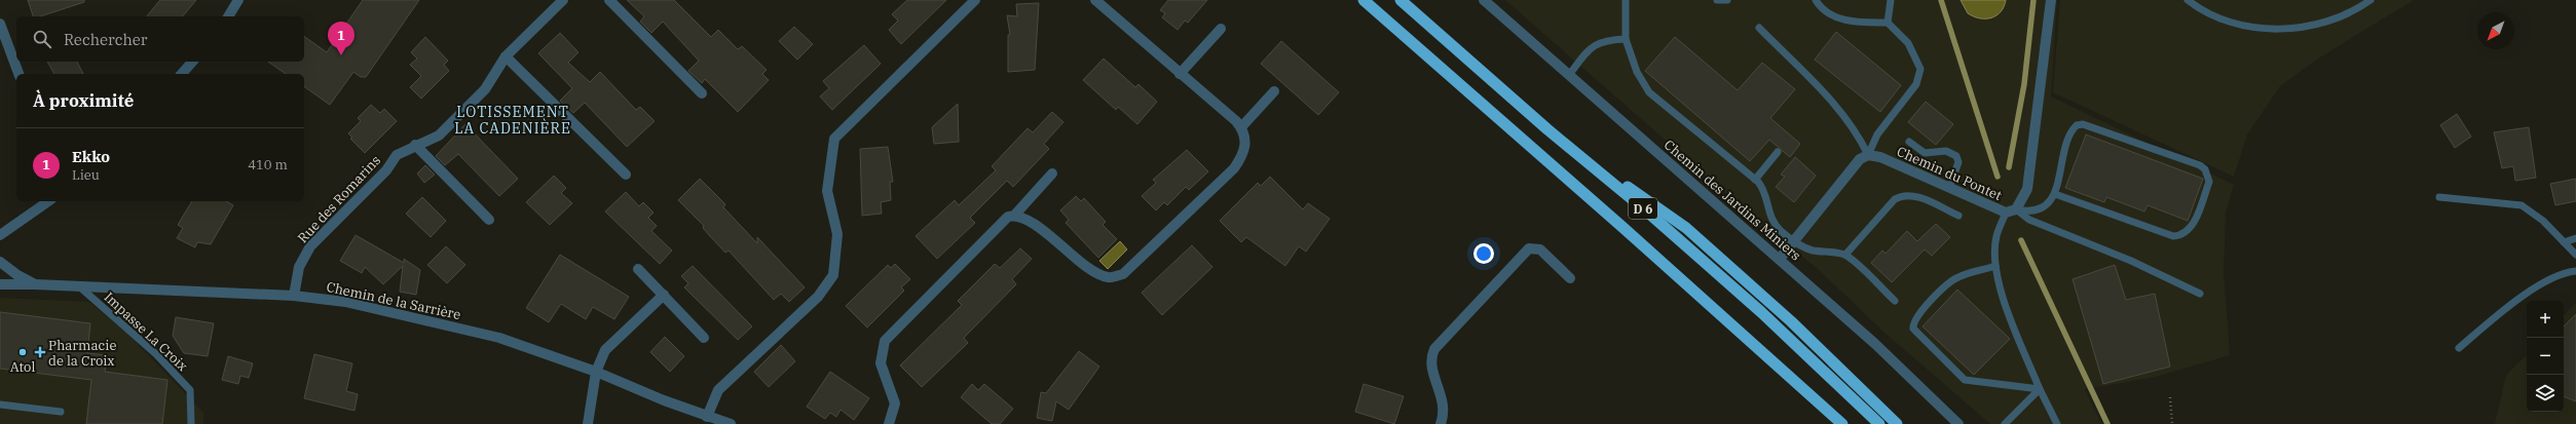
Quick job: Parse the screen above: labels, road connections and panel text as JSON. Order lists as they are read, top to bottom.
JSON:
{
  "streets": {
    "highway": ["D 6"],
    "street": [
      "Chemin du Pontet",
      "Rue des Romarins",
      "Chemin des Jardins Miniers",
      "Chemin de la Sarrière"
    ],
    "lane": ["Impasse La Croix"]
  },
  "crossings": [
    ["Rue des Romarins", "Chemin de la Sarrière"],
    ["Chemin de la Sarrière", "Impasse La Croix"]
  ],
  "districts": ["LOTISSEMENT LA CADENIÈRE"],
  "places": {
    "other": ["Atol"],
    "health": ["Pharmacie de la Croix"]
  },
  "north": "bottom left",
  "page": {
    "search": "Rechercher",
    "pins": "1",
    "heading": "À proximité",
    "list": [
      {
        "mark": "1",
        "name": "Ekko",
        "note": "Lieu",
        "value": "410 m"
      }
    ],
    "map_buttons": ["+", "−"]
  }
}
